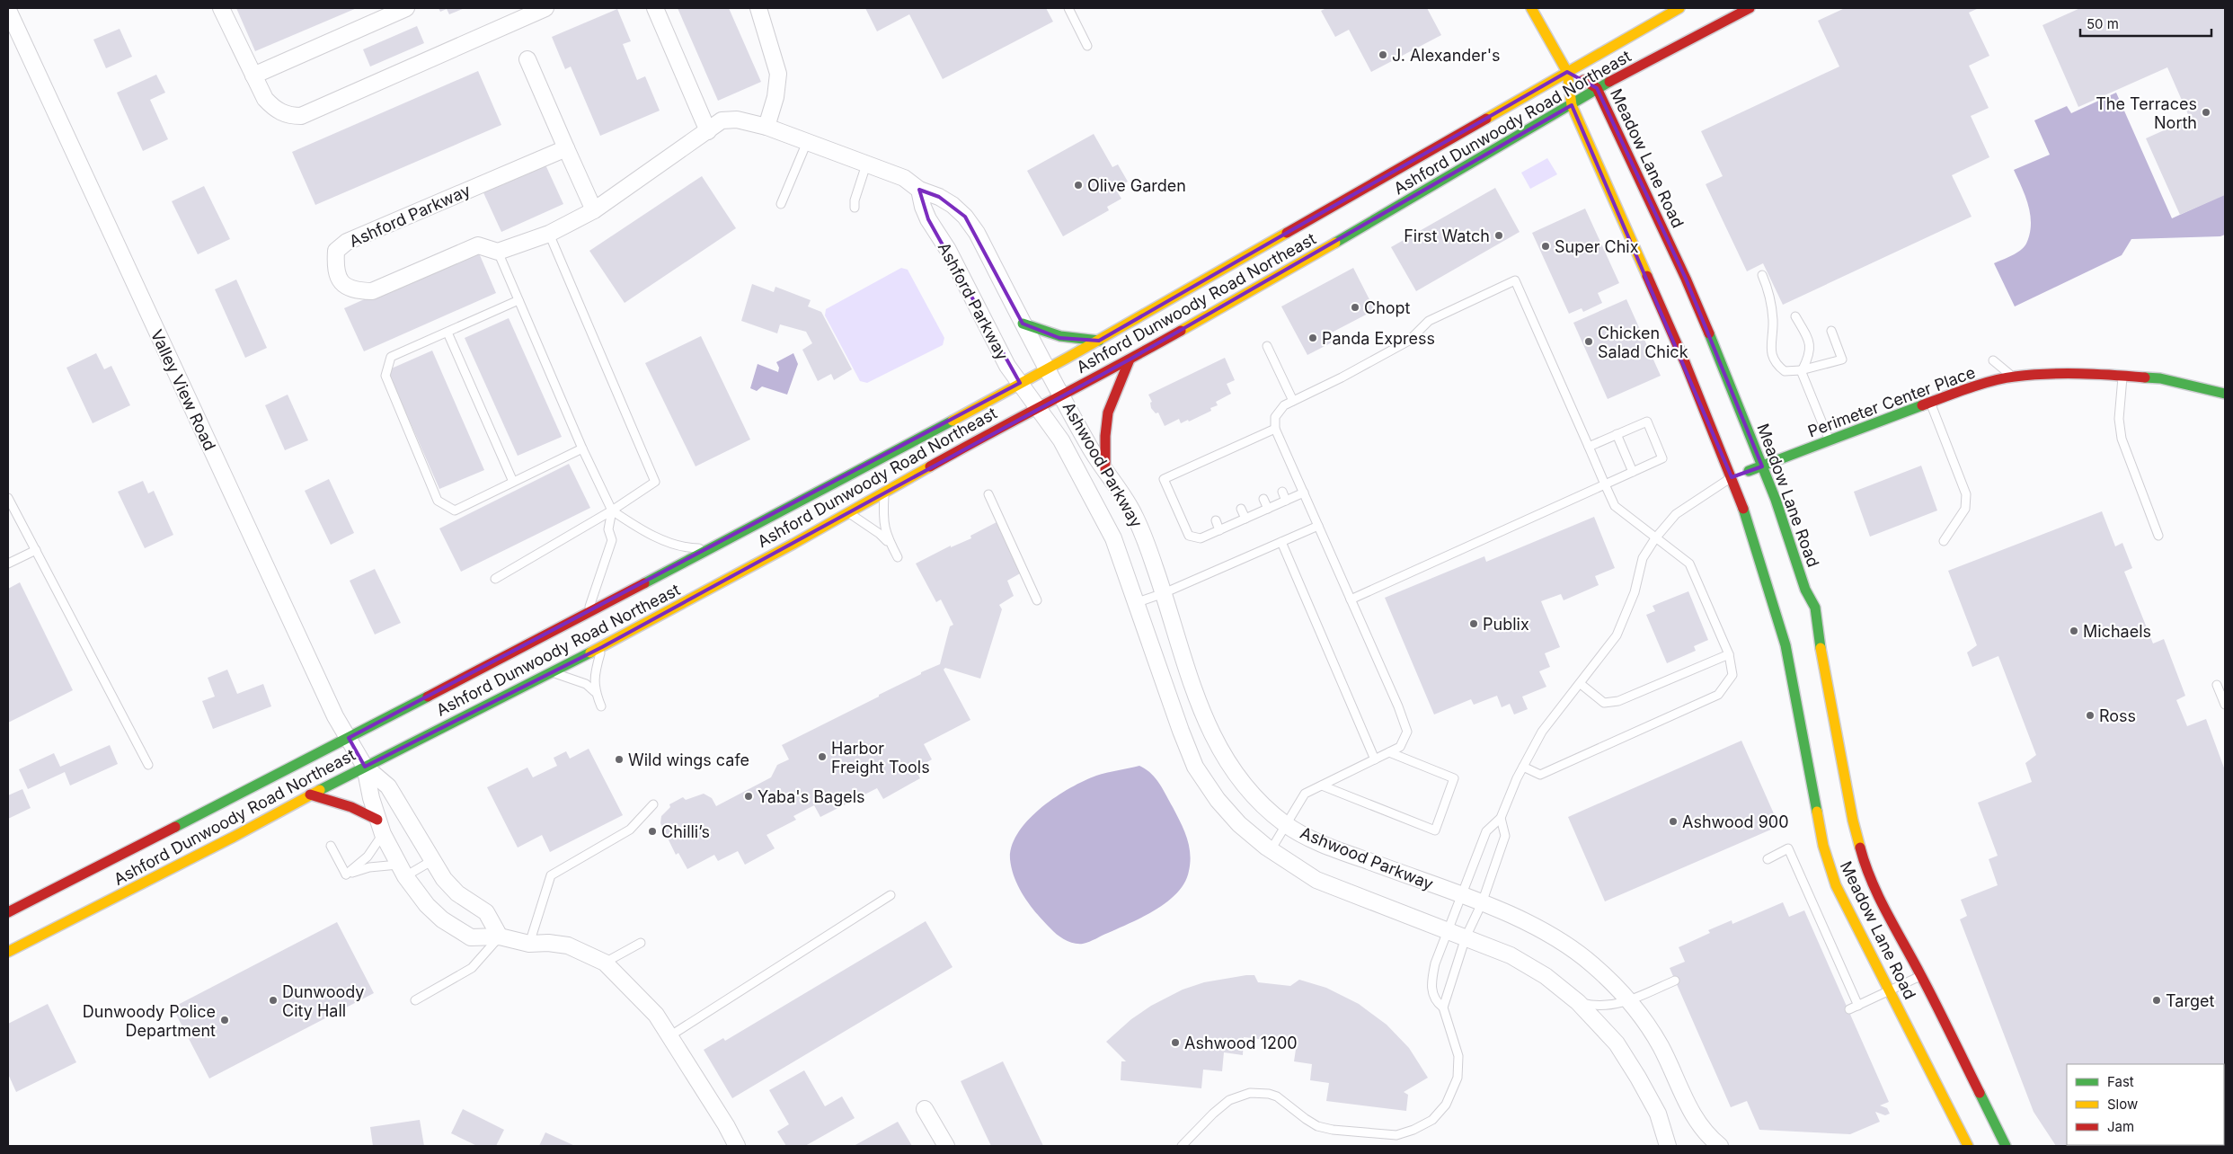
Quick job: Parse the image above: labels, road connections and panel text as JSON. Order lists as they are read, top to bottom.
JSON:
{
  "streets": {
    "main road": ["Ashford Dunwoody Road Northeast", "Meadow Lane Road", "Perimeter Center Place"],
    "street": ["Ashford Parkway", "Valley View Road", "Ashwood Parkway"]
  },
  "crossings": [
    ["Ashford Dunwoody Road Northeast", "Meadow Lane Road"],
    ["Ashford Dunwoody Road Northeast", "Ashford Parkway"],
    ["Ashford Dunwoody Road Northeast", "Valley View Road"],
    ["Ashford Dunwoody Road Northeast", "Ashwood Parkway"],
    ["Meadow Lane Road", "Perimeter Center Place"],
    ["Ashford Parkway", "Ashwood Parkway"]
  ],
  "places": [
    "J. Alexander's",
    "The Terraces North",
    "Olive Garden",
    "First Watch",
    "Super Chix",
    "Chopt",
    "Panda Express",
    "Chicken Salad Chick",
    "Publix",
    "Michaels",
    "Ross",
    "Harbor Freight Tools",
    "Wild wings cafe",
    "Yaba's Bagels",
    "Ashwood 900",
    "Chilli’s",
    "Dunwoody City Hall",
    "Target",
    "Dunwoody Police Department",
    "Ashwood 1200"
  ],
  "legend": ["Fast", "Slow", "Jam"],
  "scale_bar": "50 m"
}
